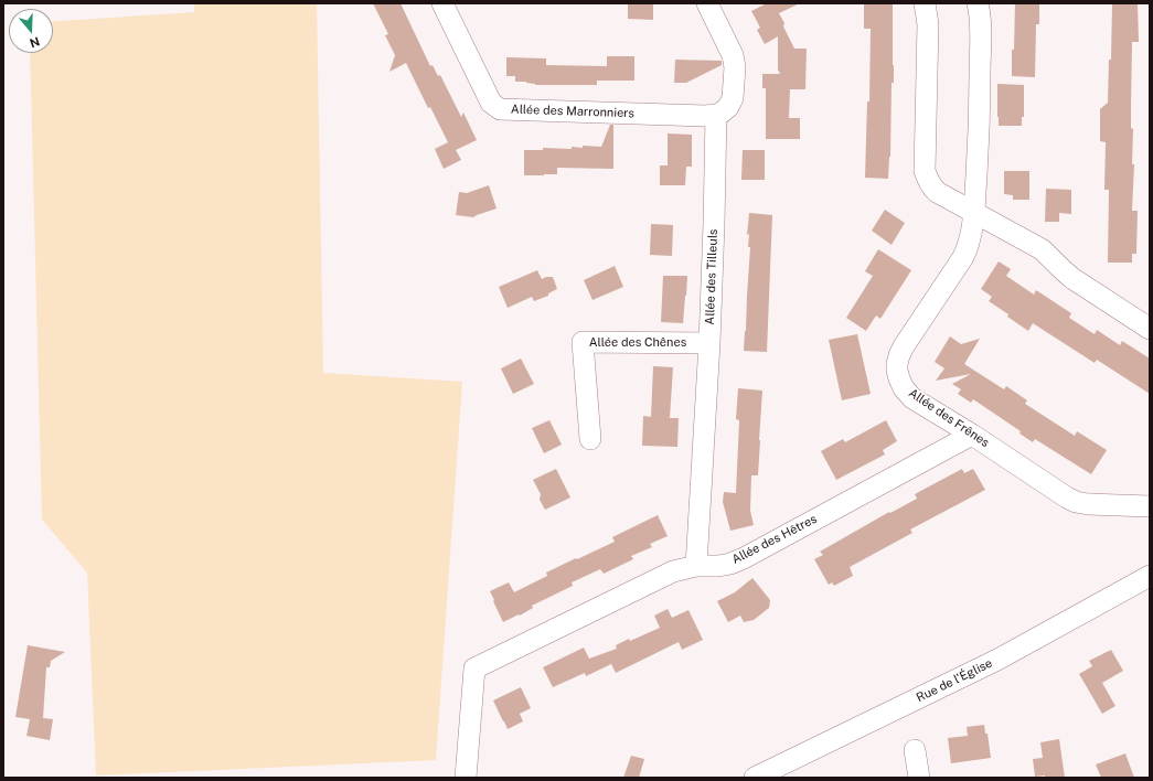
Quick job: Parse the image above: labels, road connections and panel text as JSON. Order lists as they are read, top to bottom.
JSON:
{
  "streets": {
    "street": [
      "Allée des Marronniers",
      "Allée des Tilleuls",
      "Allée des Chênes",
      "Allée des Frênes",
      "Allée des Hêtres",
      "Rue de l'Église"
    ]
  },
  "crossings": [
    ["Allée des Marronniers", "Allée des Tilleuls"],
    ["Allée des Tilleuls", "Allée des Chênes"],
    ["Allée des Tilleuls", "Allée des Hêtres"],
    ["Allée des Frênes", "Allée des Hêtres"]
  ],
  "north": "bottom"
}
